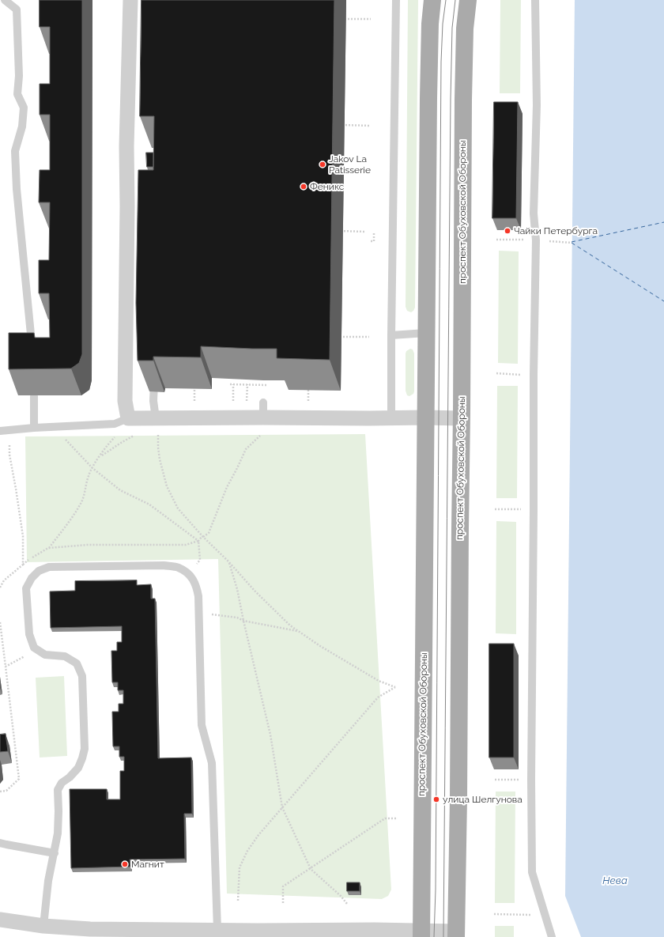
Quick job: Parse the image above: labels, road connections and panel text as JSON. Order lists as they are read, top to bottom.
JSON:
{
  "streets": {
    "main road": ["проспект Обуховской Обороны"]
  },
  "water": ["Нева"],
  "places": [
    "Jakov La Patisserie",
    "Феникс",
    "Чайки Петербурга",
    "улица Шелгунова",
    "Магнит"
  ]
}
